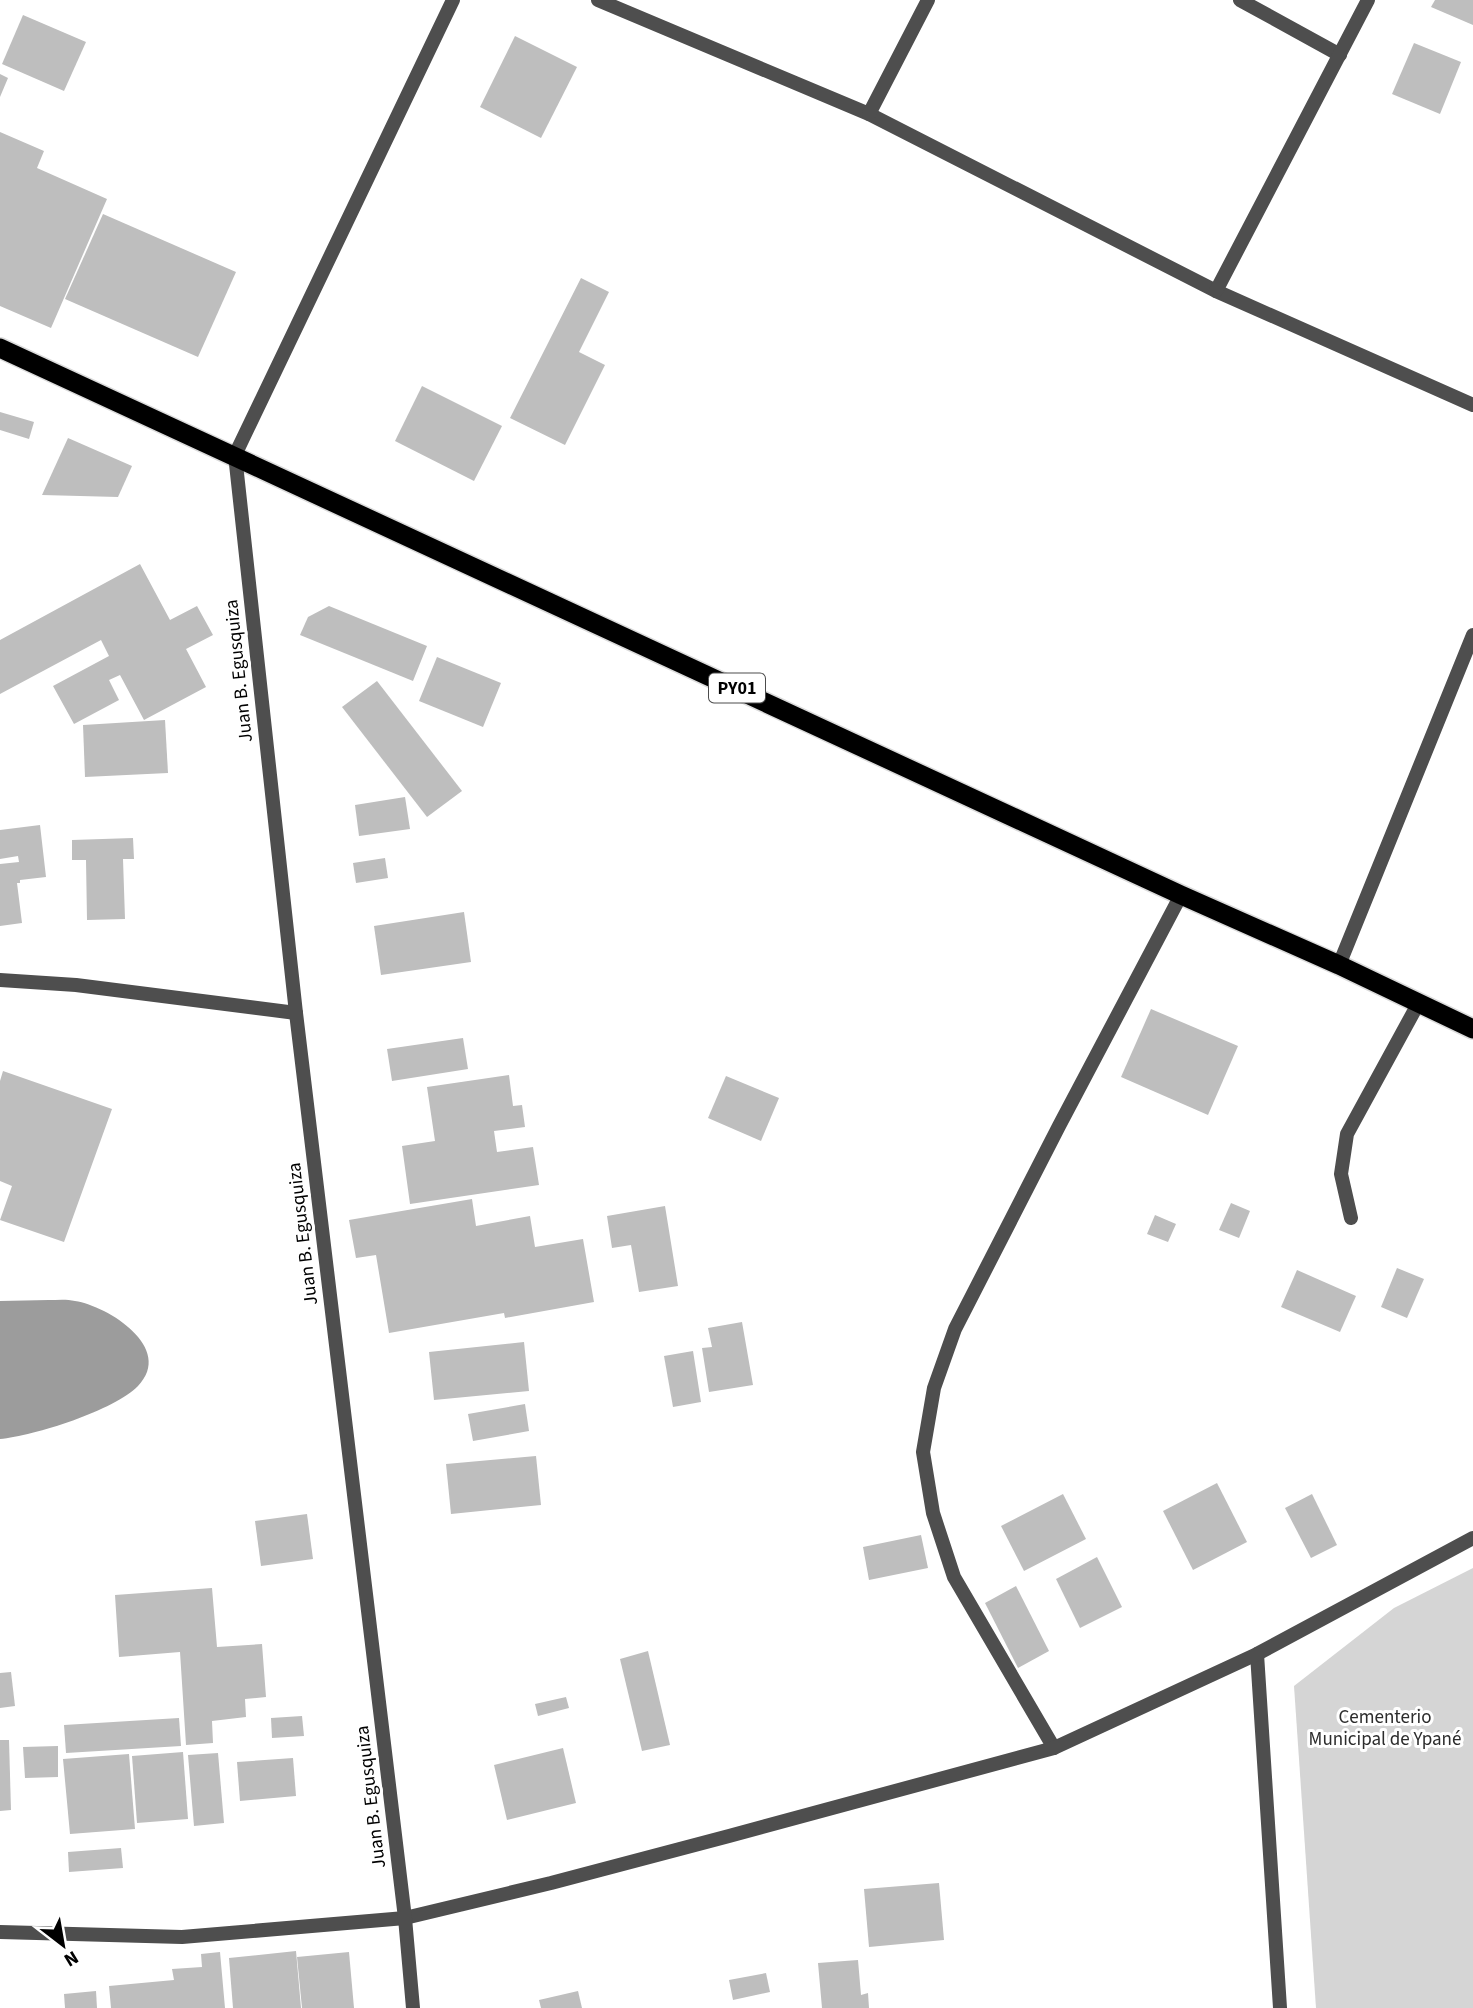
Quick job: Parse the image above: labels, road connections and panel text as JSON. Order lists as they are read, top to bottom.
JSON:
{
  "streets": {
    "highway": ["PY01"],
    "street": ["Juan B. Egusquiza"]
  },
  "crossings": [
    ["Juan B. Egusquiza", "PY01"]
  ],
  "parks": ["Cementerio Municipal de Ypané"],
  "north": "bottom right"
}
